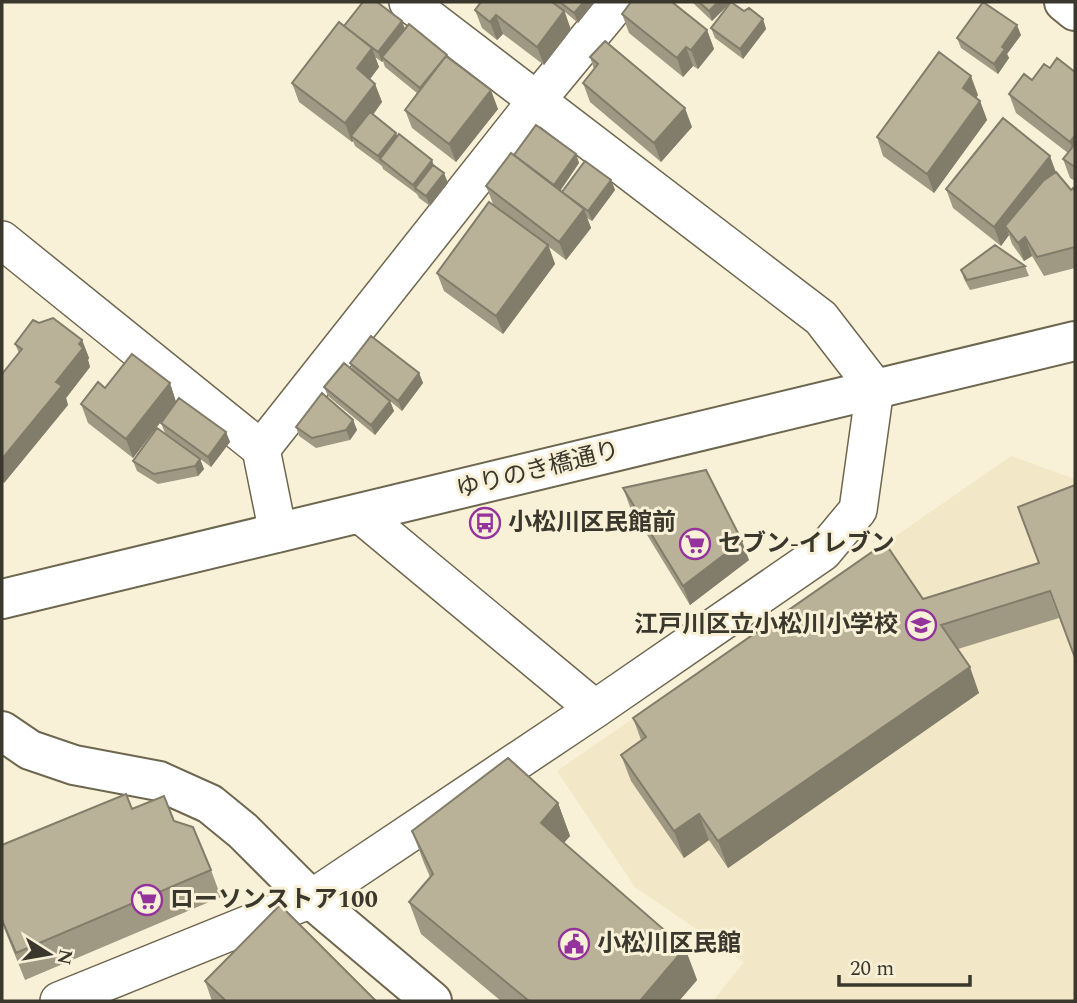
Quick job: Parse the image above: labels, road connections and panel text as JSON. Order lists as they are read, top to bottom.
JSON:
{
  "streets": {
    "main road": ["ゆりのき橋通り"]
  },
  "places": {
    "bus stop": ["小松川区民館前"],
    "supermarket": ["セブン-イレブン", "ローソンストア100"],
    "school or university": ["江戸川区立小松川小学校"],
    "public building": ["小松川区民館"]
  },
  "scale_bar": "20 m",
  "north": "right"
}
